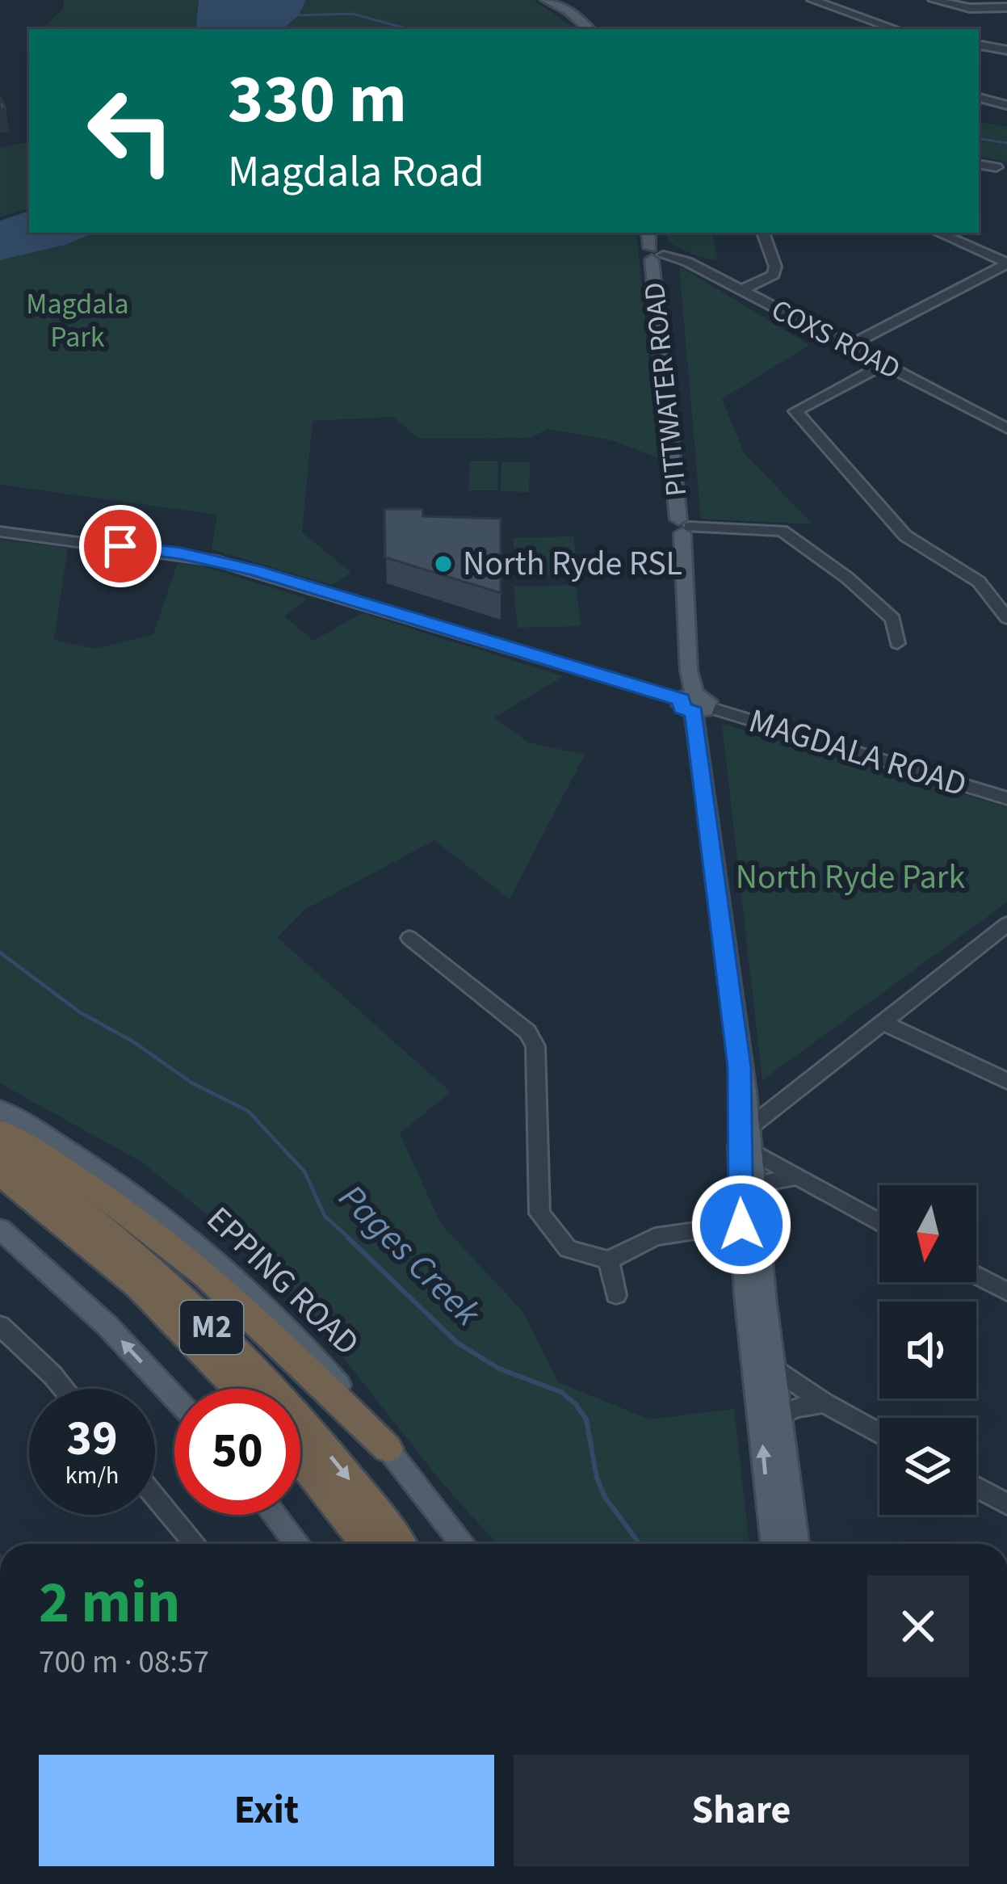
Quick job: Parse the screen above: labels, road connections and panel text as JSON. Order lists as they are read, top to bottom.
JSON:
{
  "streets": {
    "highway": ["M2"],
    "main road": ["PITTWATER ROAD", "EPPING ROAD"],
    "street": ["COXS ROAD", "MAGDALA ROAD"]
  },
  "crossings": [
    ["COXS ROAD", "PITTWATER ROAD"],
    ["PITTWATER ROAD", "MAGDALA ROAD"],
    ["EPPING ROAD", "M2"]
  ],
  "water": ["Pages Creek"],
  "parks": ["Magdala Park", "North Ryde Park"],
  "places": ["North Ryde RSL"],
  "north": "bottom",
  "page": {
    "turn": ["330 m", "Magdala Road"],
    "speed": "39 km/h",
    "limit": "50",
    "heading": ["2 min", "700 m · 08:57"],
    "buttons": ["Exit", "Share"]
  }
}
